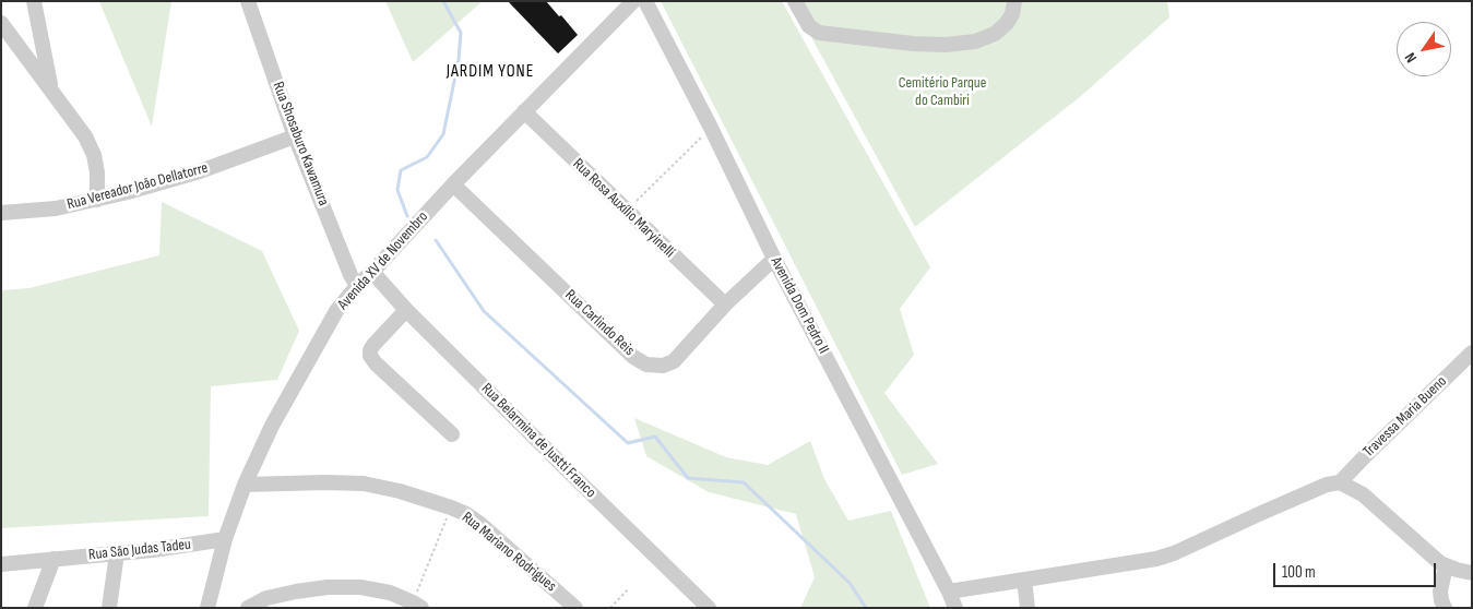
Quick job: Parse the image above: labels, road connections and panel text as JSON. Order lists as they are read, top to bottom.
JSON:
{
  "streets": {
    "street": [
      "Rua Shosaburo Kawamura",
      "Rua Vereador João Dellatorre",
      "Rua Rosa Auxílio Maryinelli",
      "Avenida XV de Novembro",
      "Avenida Dom Pedro II",
      "Rua Carlindo Reis",
      "Travessa Maria Bueno",
      "Rua Belarmina de Justti Franco",
      "Rua São Judas Tadeu",
      "Rua Mariano Rodrigues"
    ]
  },
  "crossings": [
    ["Rua Shosaburo Kawamura", "Rua Vereador João Dellatorre"],
    ["Rua Shosaburo Kawamura", "Avenida XV de Novembro"],
    ["Rua Rosa Auxílio Maryinelli", "Avenida XV de Novembro"],
    ["Rua Rosa Auxílio Maryinelli", "Rua Carlindo Reis"],
    ["Avenida XV de Novembro", "Rua Carlindo Reis"],
    ["Avenida XV de Novembro", "Rua Belarmina de Justti Franco"],
    ["Avenida XV de Novembro", "Rua São Judas Tadeu"],
    ["Avenida XV de Novembro", "Rua Mariano Rodrigues"],
    ["Avenida Dom Pedro II", "Rua Carlindo Reis"]
  ],
  "districts": ["JARDIM YONE"],
  "parks": ["Cemitério Parque do Cambiri"],
  "scale_bar": "100 m",
  "north": "bottom left"
}
